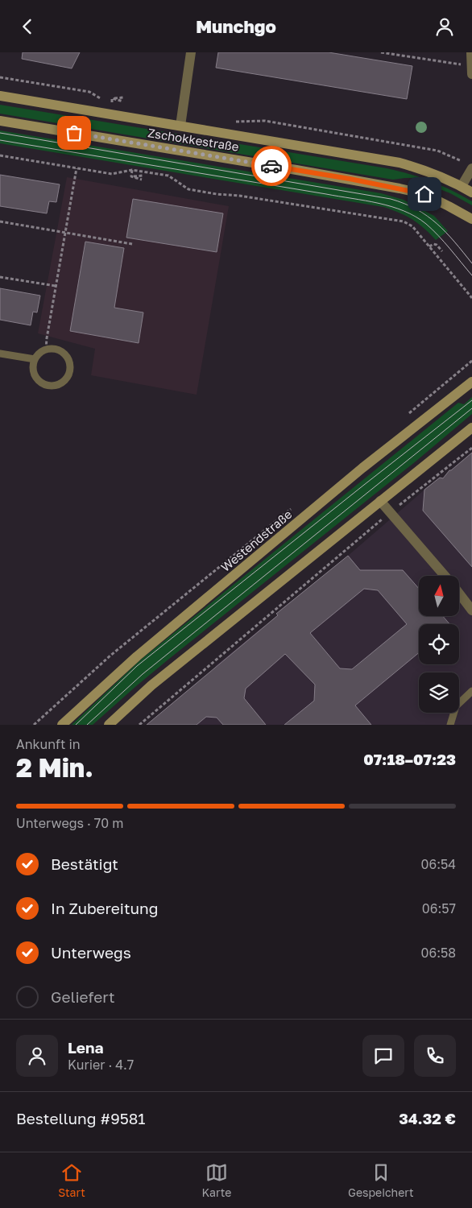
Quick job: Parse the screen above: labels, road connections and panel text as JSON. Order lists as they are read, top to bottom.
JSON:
{
  "streets": {
    "main road": ["Zschokkestraße", "Westendstraße"]
  },
  "north": "top",
  "page": {
    "header": "Munchgo",
    "heading": ["2 Min.", "Ankunft in", "07:18–07:23"],
    "panel": [
      "Lena",
      "Kurier · 4.7",
      "Bestellung #9581",
      "34.32 €"
    ],
    "bar": "Unterwegs · 70 m",
    "list": [
      ["Bestätigt", "06:54"],
      ["In Zubereitung", "06:57"],
      ["Unterwegs", "06:58"],
      "Geliefert"
    ],
    "tabs": ["Start", "Karte", "Gespeichert"]
  }
}
